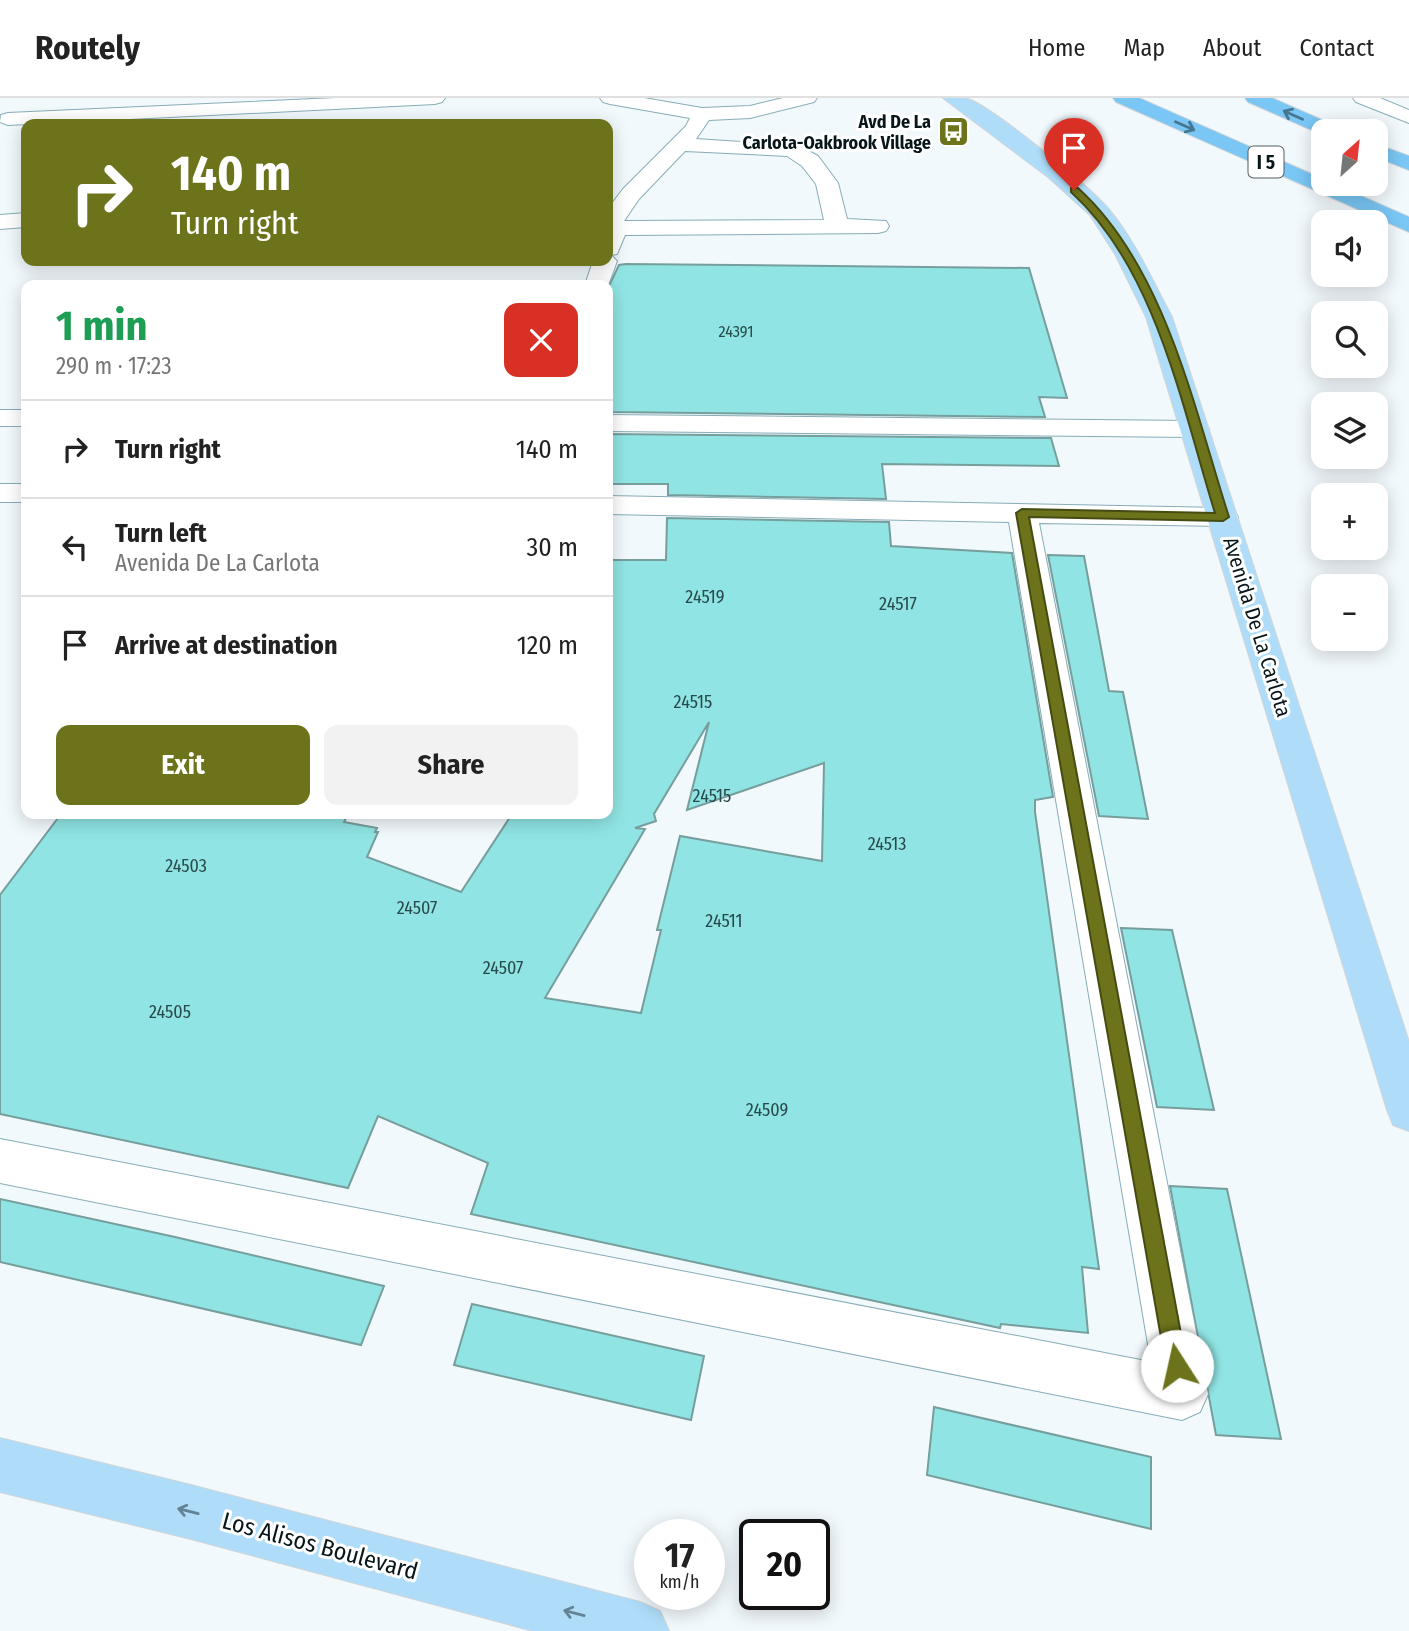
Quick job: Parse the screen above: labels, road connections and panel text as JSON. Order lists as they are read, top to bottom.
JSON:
{
  "streets": {
    "highway": ["I 5"],
    "main road": ["Avenida De La Carlota", "Los Alisos Boulevard"]
  },
  "one_way": ["Los Alisos Boulevard"],
  "places": {
    "bus stop": ["Avd De La Carlota-Oakbrook Village"]
  },
  "house_numbers": [
    "24391",
    "24519",
    "24517",
    "24515",
    "24515",
    "24513",
    "24503",
    "24507",
    "24511",
    "24507",
    "24505",
    "24509"
  ],
  "north": "top right",
  "page": {
    "header": "Routely",
    "nav": [
      "Home",
      "Map",
      "About",
      "Contact"
    ],
    "map_buttons": ["+", "−"],
    "turn": ["140 m", "Turn right"],
    "heading": ["1 min", "290 m · 17:23"],
    "list": [
      {
        "name": "Turn right",
        "value": "140 m"
      },
      {
        "name": "Turn left",
        "note": "Avenida De La Carlota",
        "value": "30 m"
      },
      {
        "name": "Arrive at destination",
        "value": "120 m"
      }
    ],
    "buttons": ["Exit", "Share"],
    "speed": "17 km/h",
    "limit": "20"
  }
}
